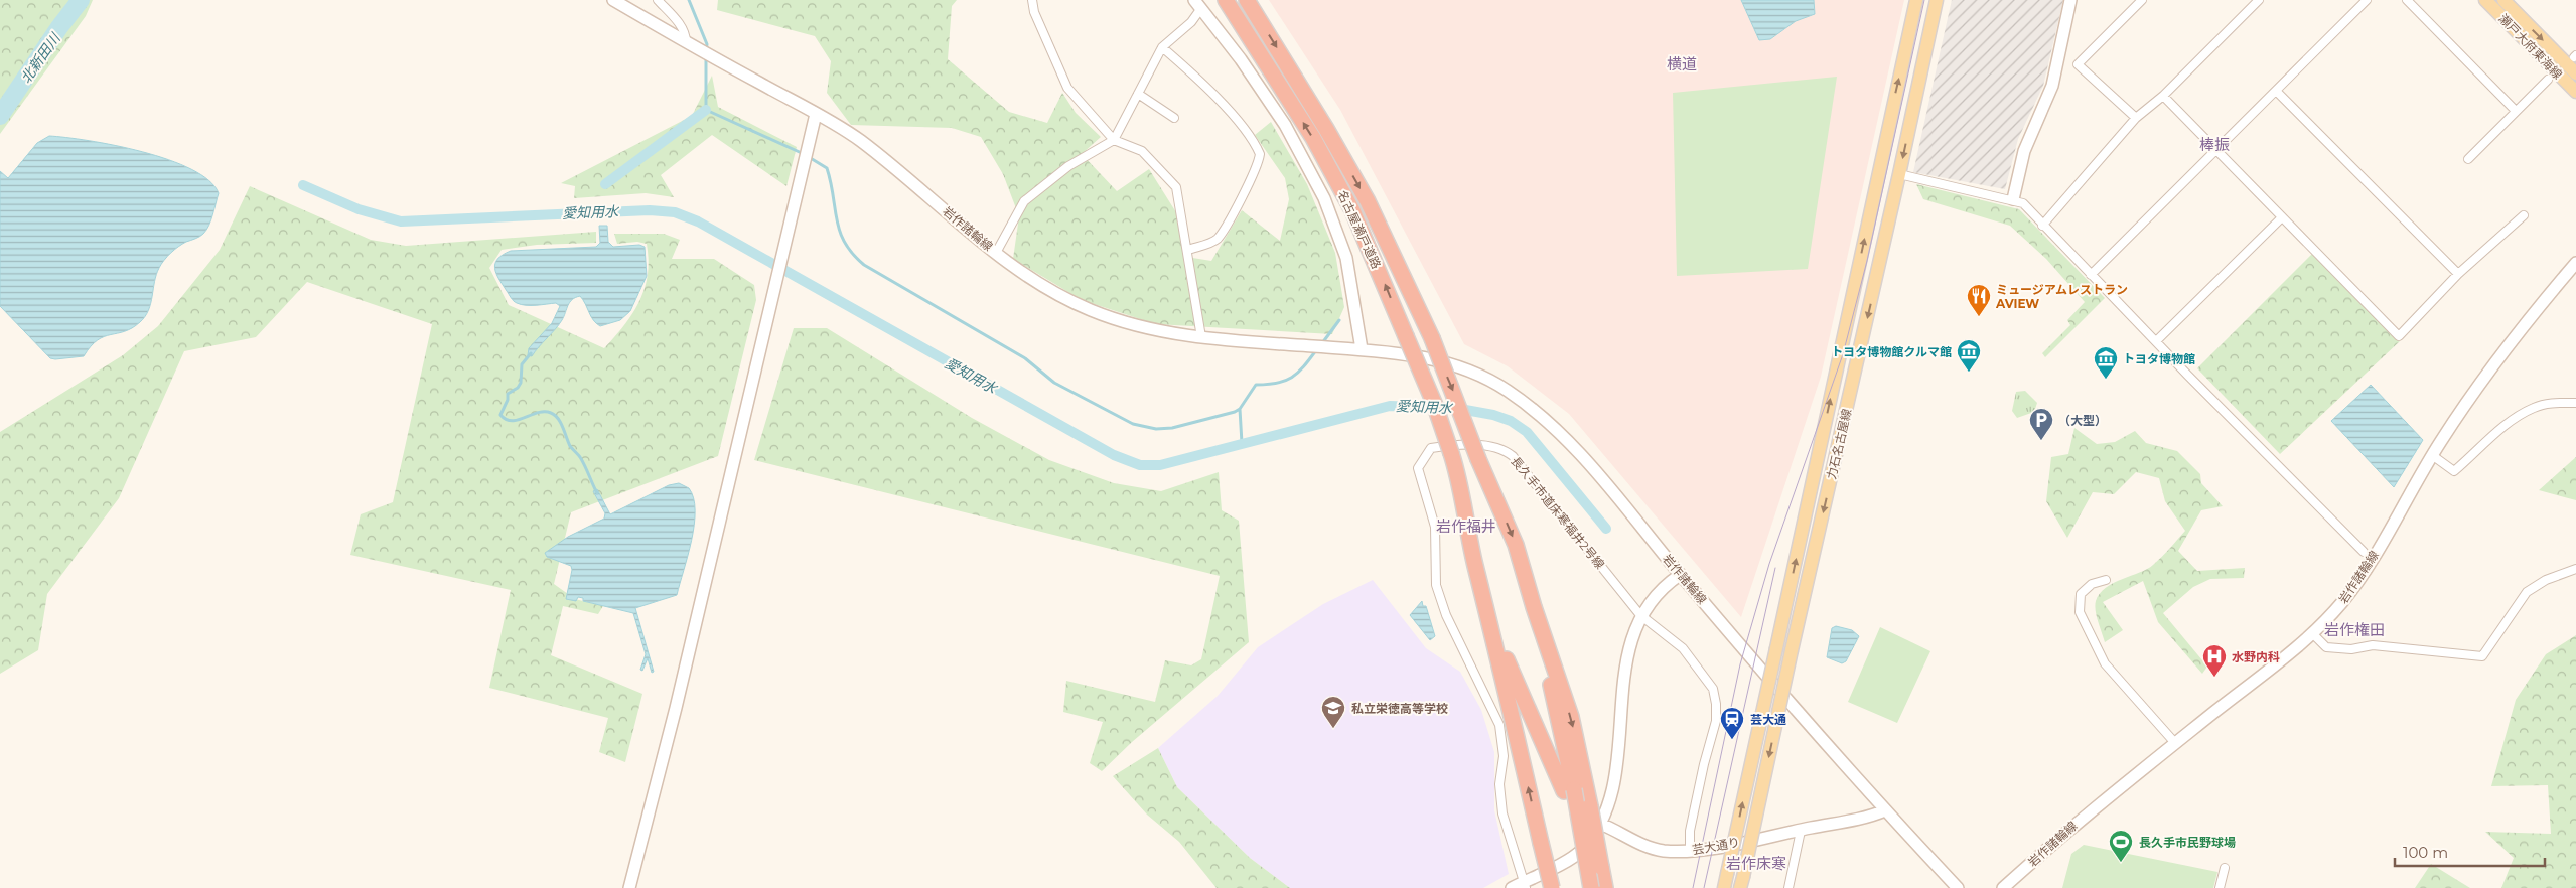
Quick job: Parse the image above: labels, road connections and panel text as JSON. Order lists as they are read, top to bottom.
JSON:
{
  "streets": {
    "highway": ["名古屋瀬戸道路"],
    "main road": [
      "瀬戸大府東海線",
      "岩作諸輪線",
      "力石名古屋線",
      "芸大通り"
    ],
    "street": ["長久手市道床寒福井2号線"]
  },
  "crossings": [
    ["岩作諸輪線", "芸大通り"]
  ],
  "districts": [
    "横道",
    "棒振",
    "岩作福井",
    "岩作権田",
    "岩作床寒"
  ],
  "water": ["北新田川", "愛知用水"],
  "places": {
    "restaurant": ["ミュージアムレストラン AVIEW"],
    "museum": ["トヨタ博物館クルマ館", "トヨタ博物館"],
    "parking": ["（大型）"],
    "hospital": ["水野内科"],
    "school or university": ["私立栄徳高等学校"],
    "station": ["芸大通"],
    "sports": ["長久手市民野球場"]
  },
  "scale_bar": "100 m"
}
